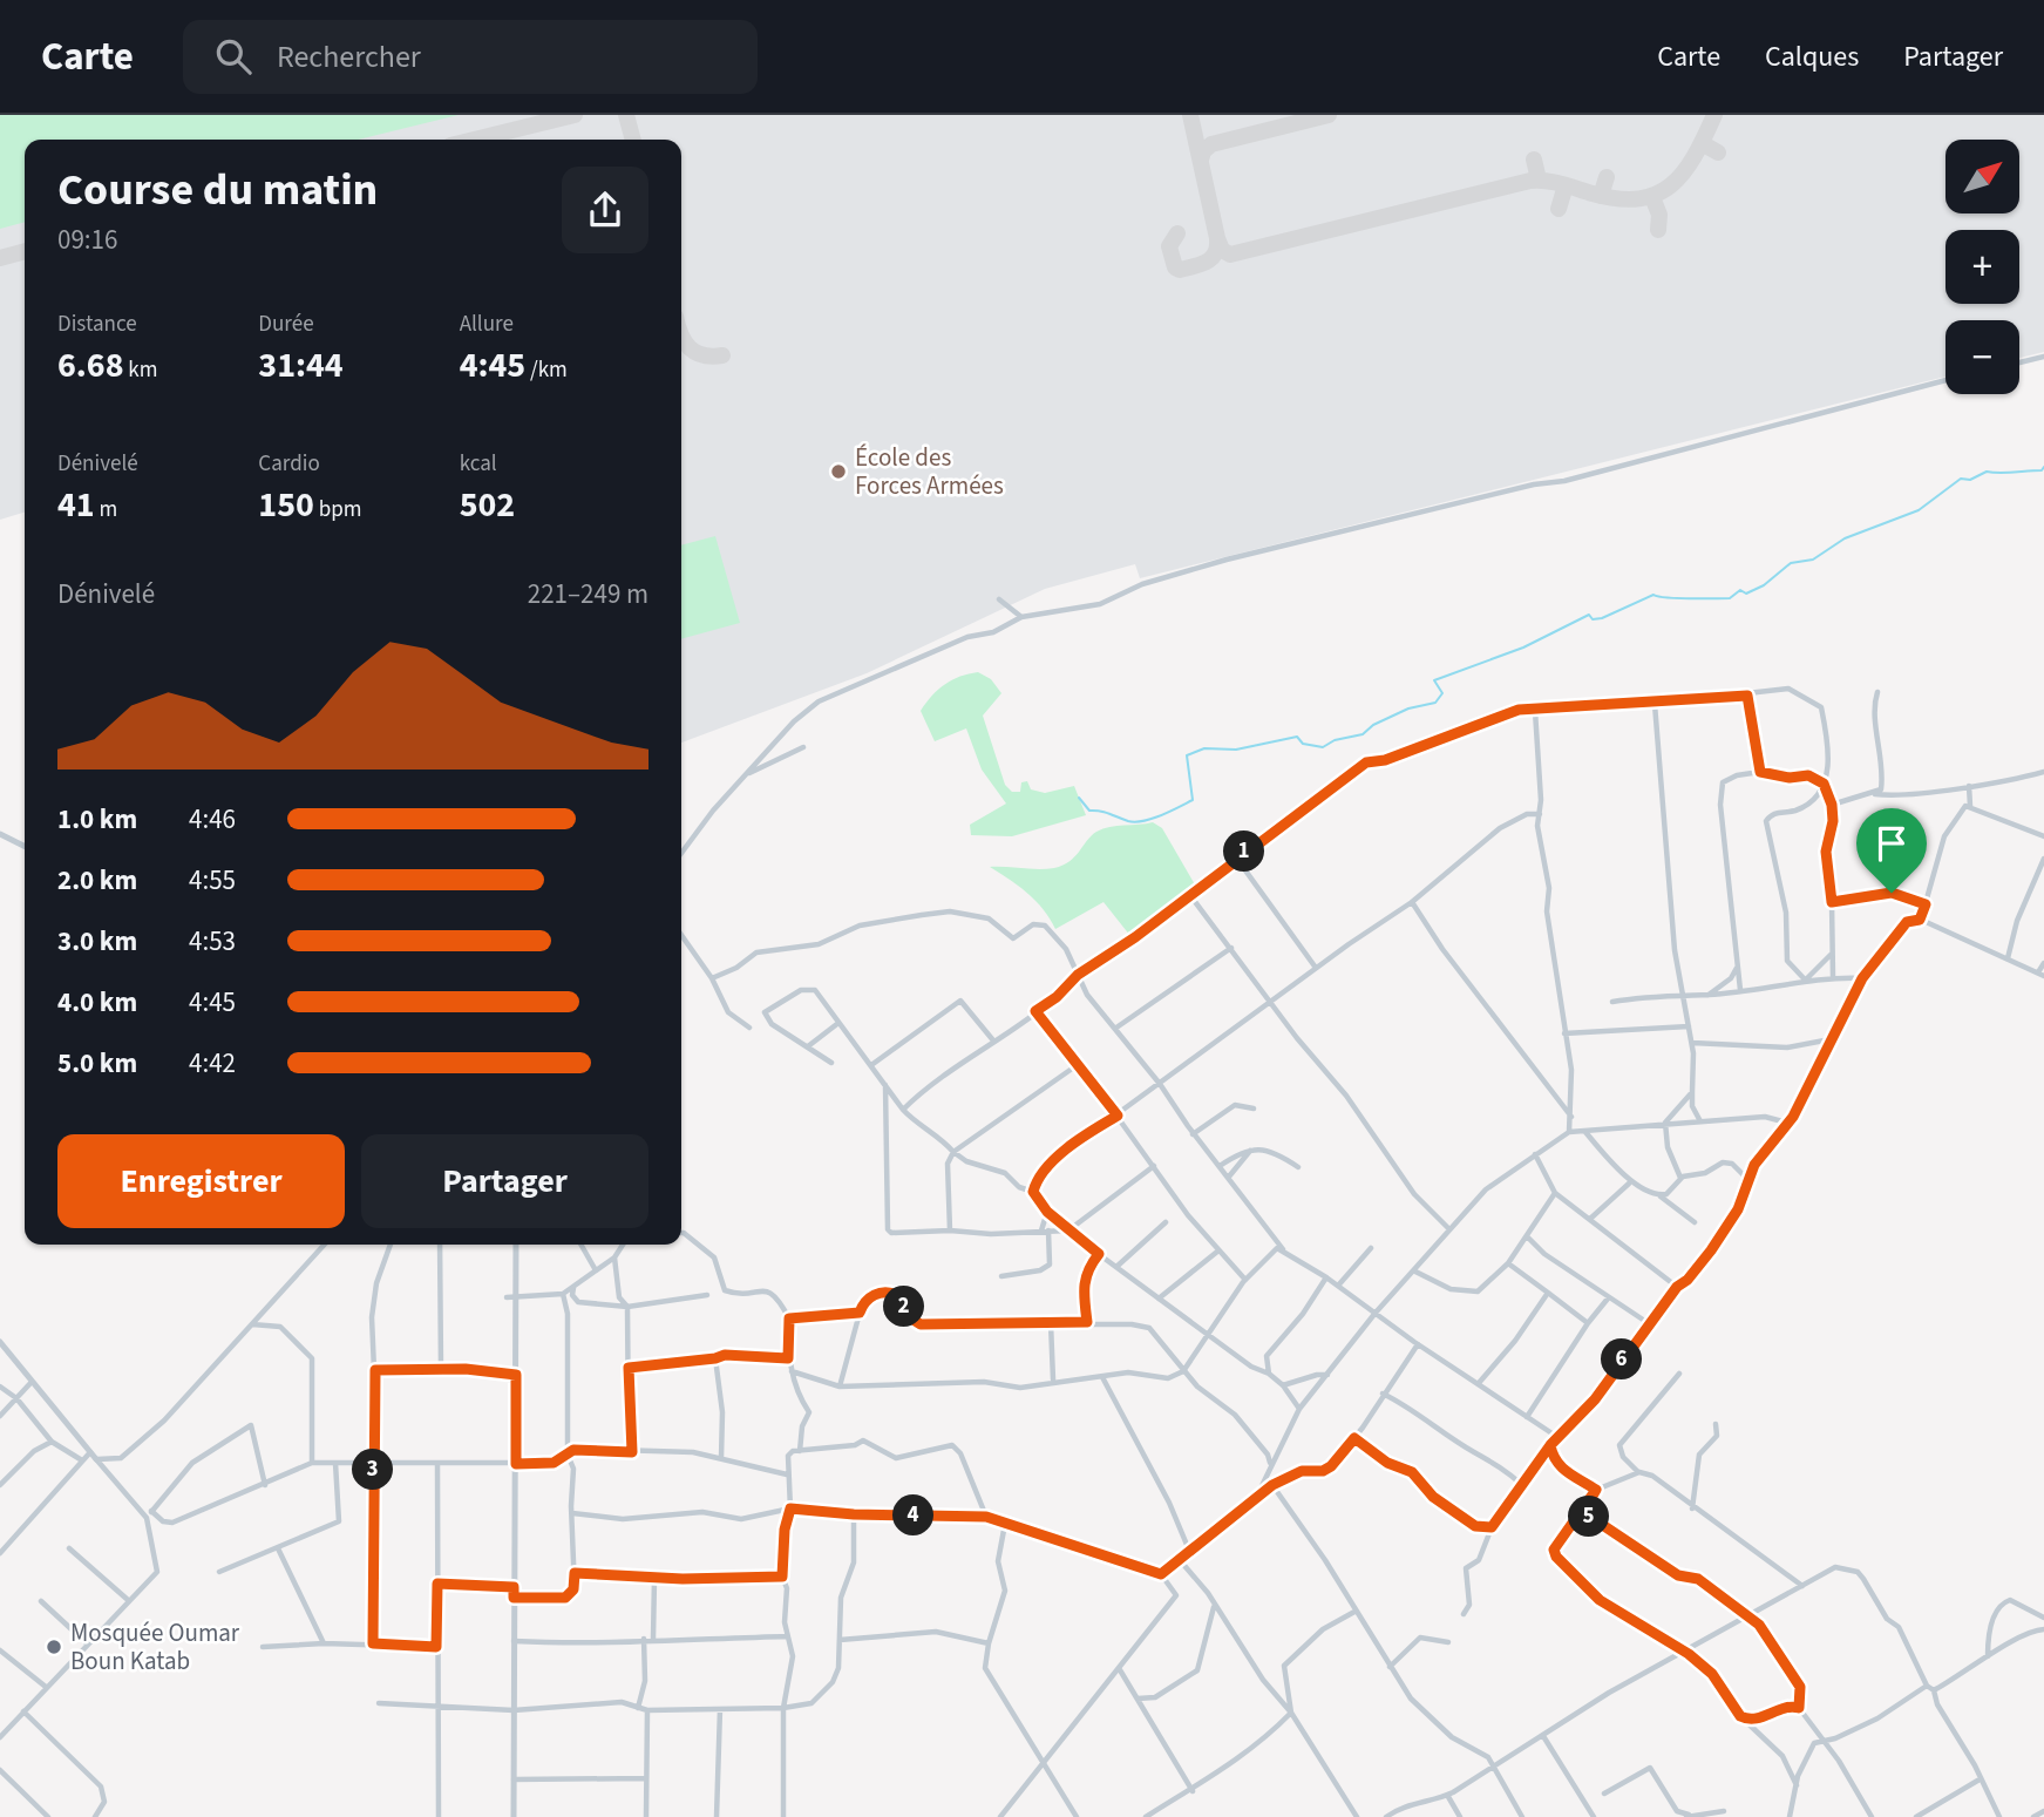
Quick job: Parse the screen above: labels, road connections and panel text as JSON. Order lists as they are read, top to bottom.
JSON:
{
  "places": ["École des Forces Armées", "Mosquée Oumar Boun Katab"],
  "north": "top right",
  "page": {
    "header": "Carte",
    "search": "Rechercher",
    "nav": ["Carte", "Calques", "Partager"],
    "map_buttons": ["+", "−"],
    "heading": ["Course du matin", "09:16"],
    "stats": [
      ["Distance", "6.68 km"],
      ["Durée", "31:44"],
      ["Allure", "4:45 /km"],
      ["Dénivelé", "41 m"],
      ["Cardio", "150 bpm"],
      ["kcal", "502"]
    ],
    "chart": ["Dénivelé", "221–249 m"],
    "list": [
      {
        "name": "1.0 km",
        "note": "4:46"
      },
      {
        "name": "2.0 km",
        "note": "4:55"
      },
      {
        "name": "3.0 km",
        "note": "4:53"
      },
      {
        "name": "4.0 km",
        "note": "4:45"
      },
      {
        "name": "5.0 km",
        "note": "4:42"
      }
    ],
    "pins": [
      "1",
      "2",
      "6",
      "3",
      "4",
      "5"
    ],
    "buttons": ["Enregistrer", "Partager"]
  }
}
